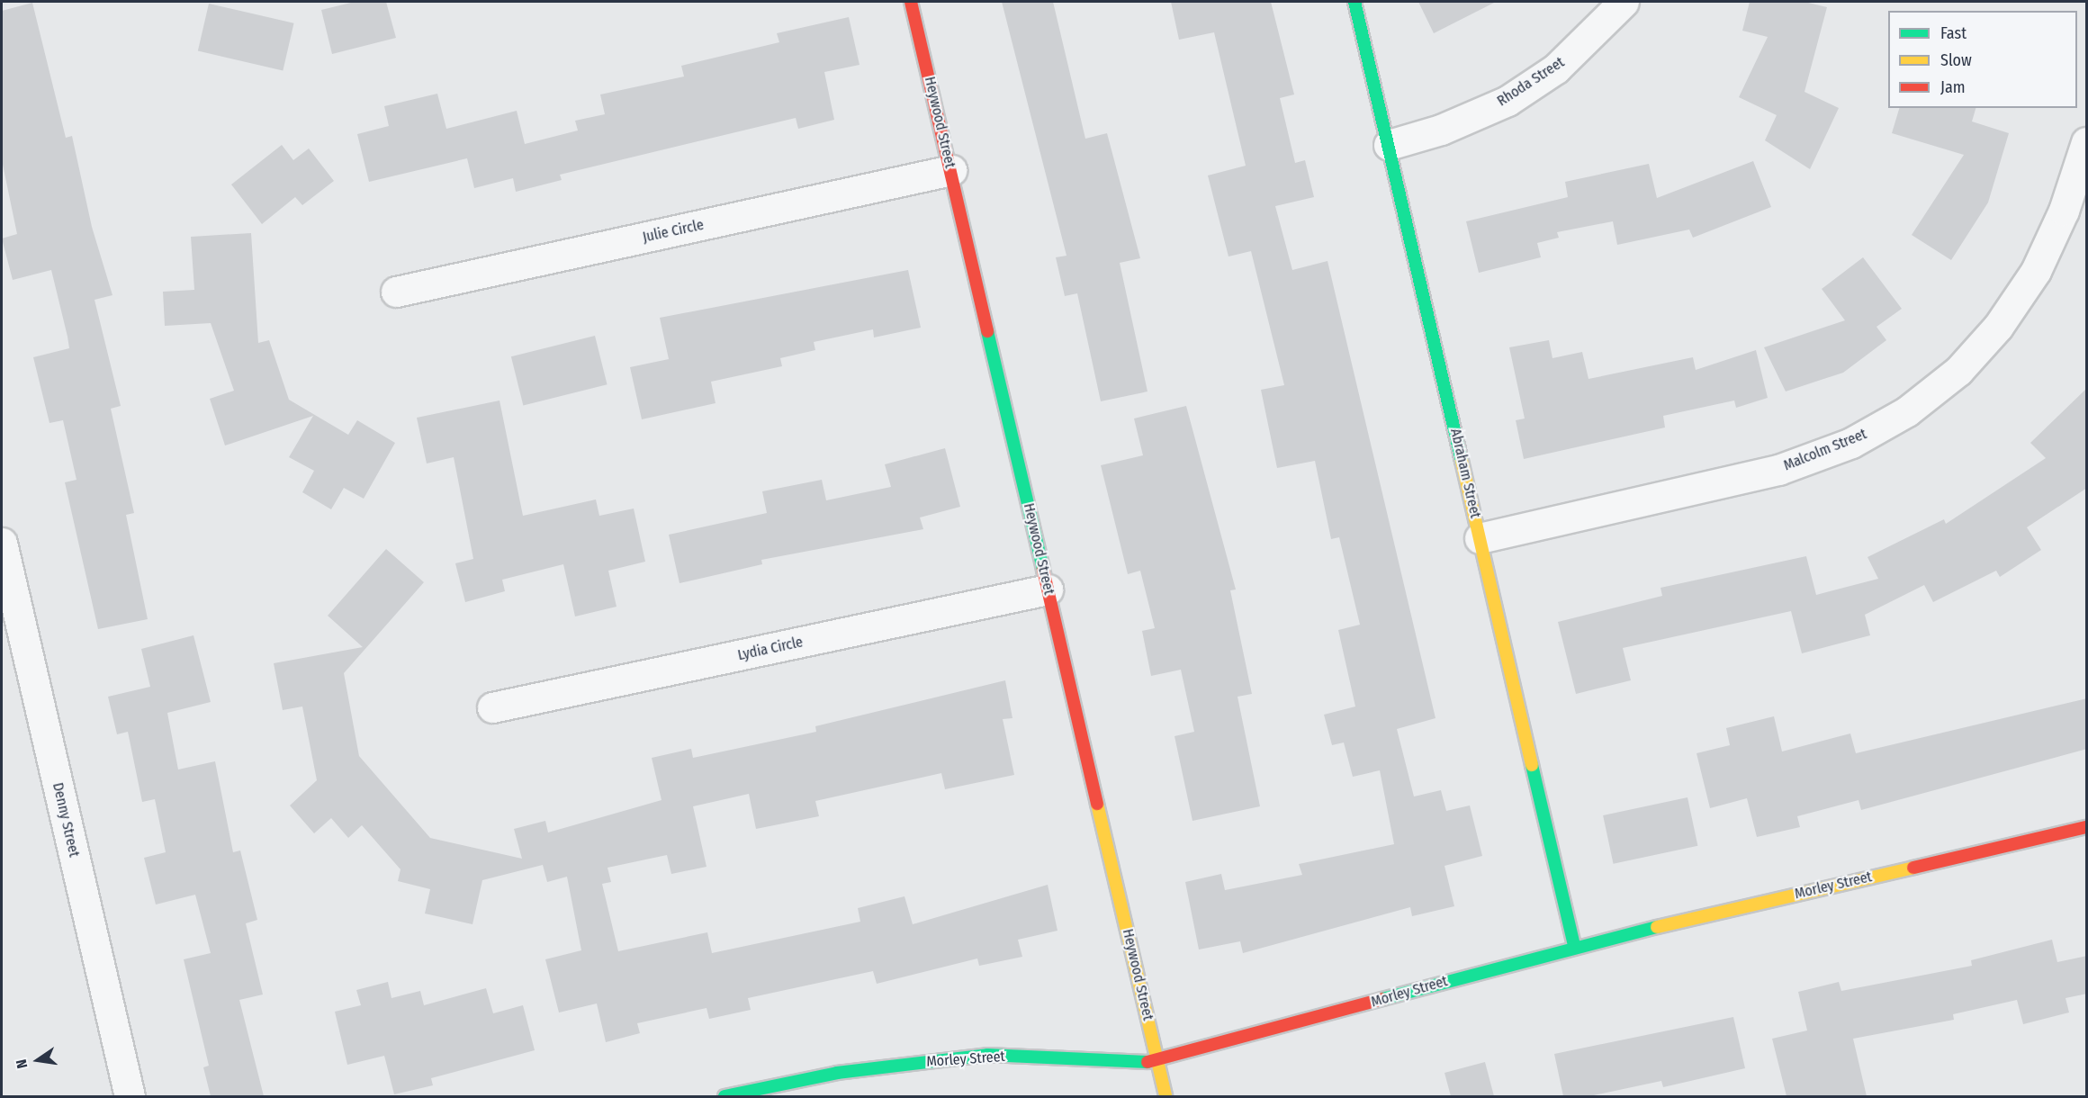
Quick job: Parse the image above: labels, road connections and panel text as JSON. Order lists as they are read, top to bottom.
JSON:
{
  "streets": {
    "street": [
      "Rhoda Street",
      "Heywood Street",
      "Julie Circle",
      "Malcolm Street",
      "Abraham Street",
      "Lydia Circle",
      "Denny Street",
      "Morley Street"
    ]
  },
  "crossings": [
    ["Rhoda Street", "Abraham Street"],
    ["Heywood Street", "Julie Circle"],
    ["Heywood Street", "Lydia Circle"],
    ["Heywood Street", "Morley Street"],
    ["Malcolm Street", "Abraham Street"],
    ["Abraham Street", "Morley Street"]
  ],
  "legend": ["Fast", "Slow", "Jam"],
  "north": "left"
}
